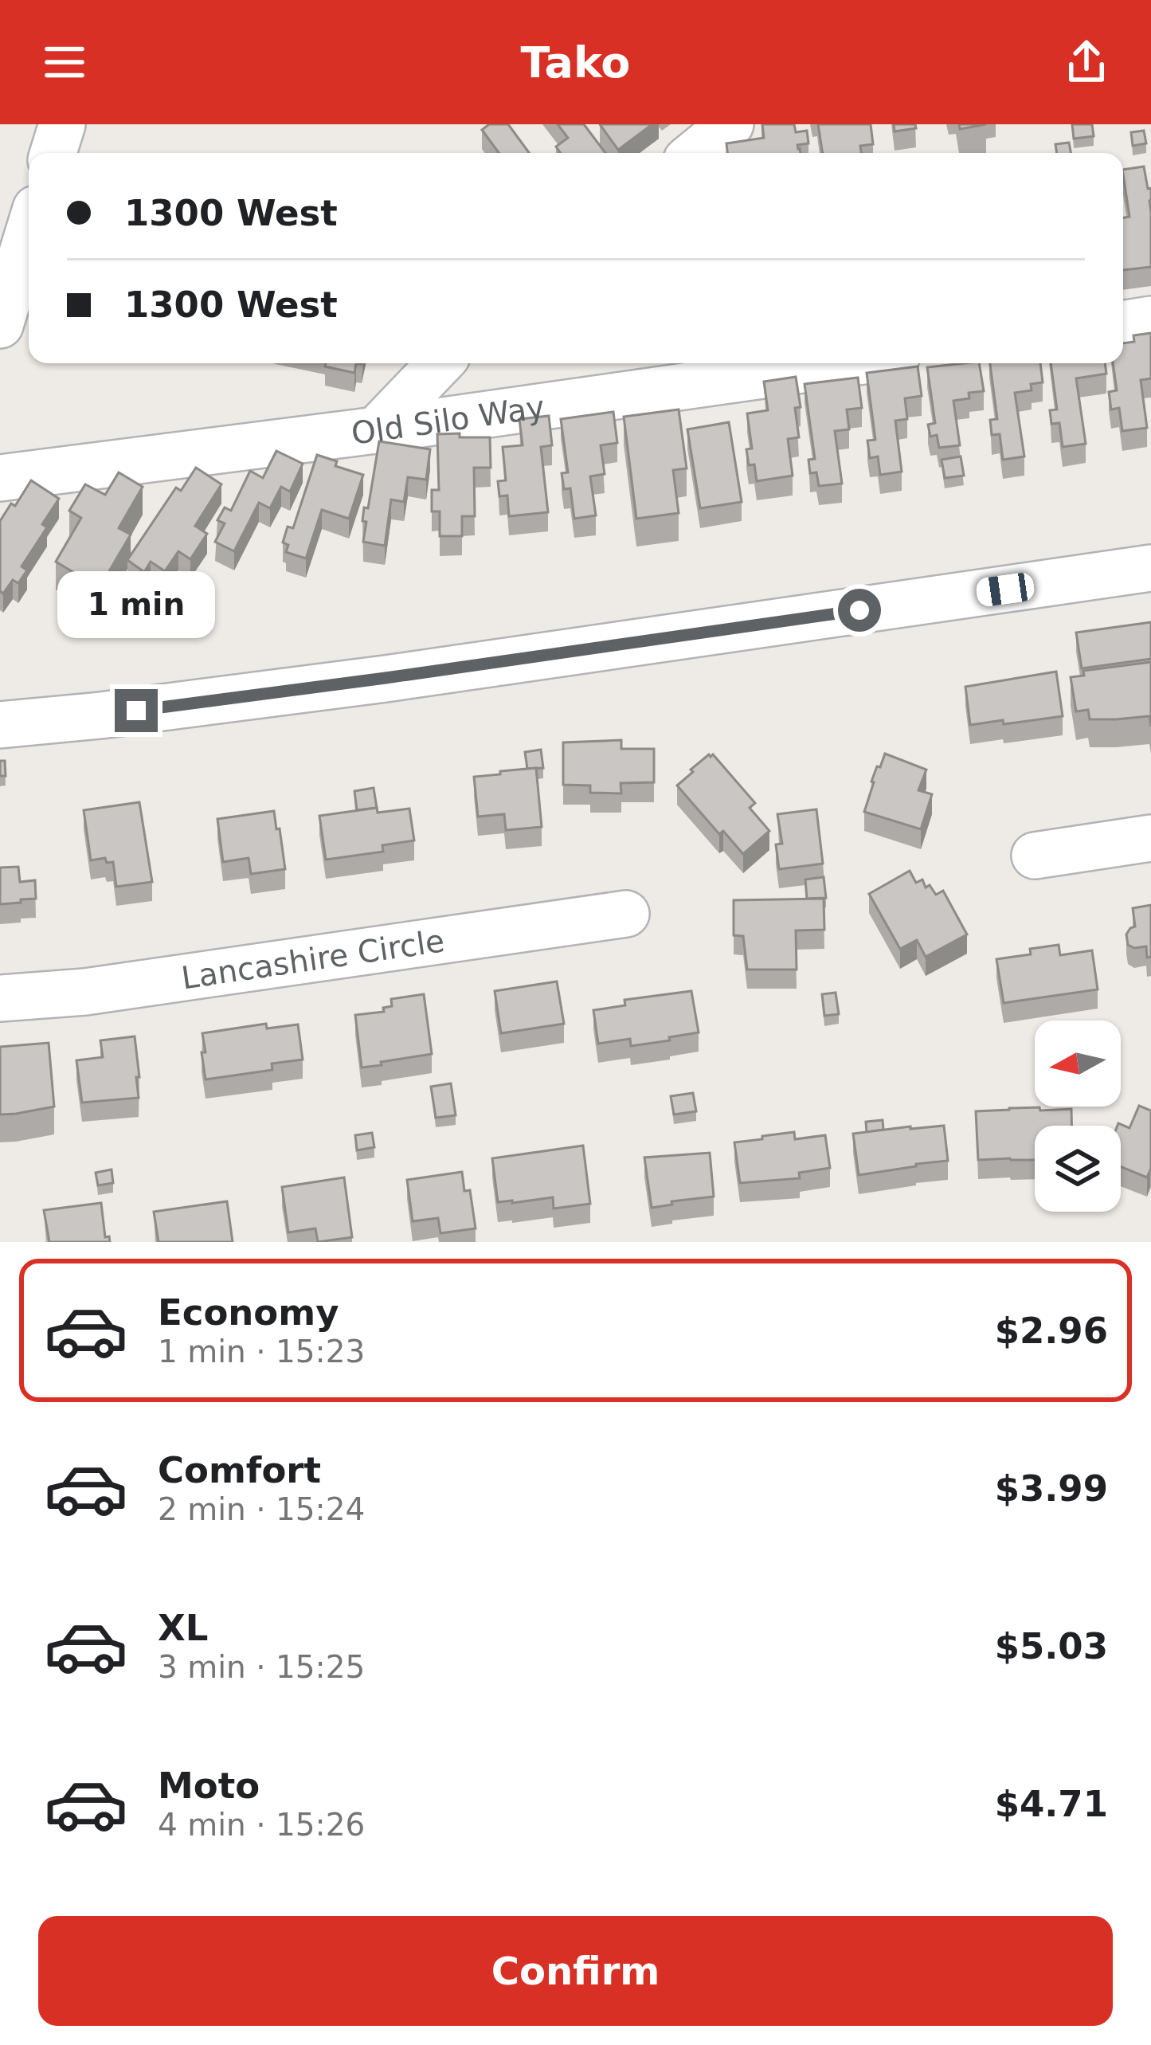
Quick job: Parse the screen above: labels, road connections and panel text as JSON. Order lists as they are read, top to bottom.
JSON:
{
  "streets": {
    "street": ["Old Silo Way", "Lancashire Circle"]
  },
  "north": "left",
  "page": {
    "header": "Tako",
    "banner": ["1300 West", "1300 West"],
    "bubble": "1 min",
    "list": [
      {
        "name": "Economy",
        "note": "1 min · 15:23",
        "value": "$2.96"
      },
      {
        "name": "Comfort",
        "note": "2 min · 15:24",
        "value": "$3.99"
      },
      {
        "name": "XL",
        "note": "3 min · 15:25",
        "value": "$5.03"
      },
      {
        "name": "Moto",
        "note": "4 min · 15:26",
        "value": "$4.71"
      }
    ],
    "buttons": "Confirm"
  }
}
